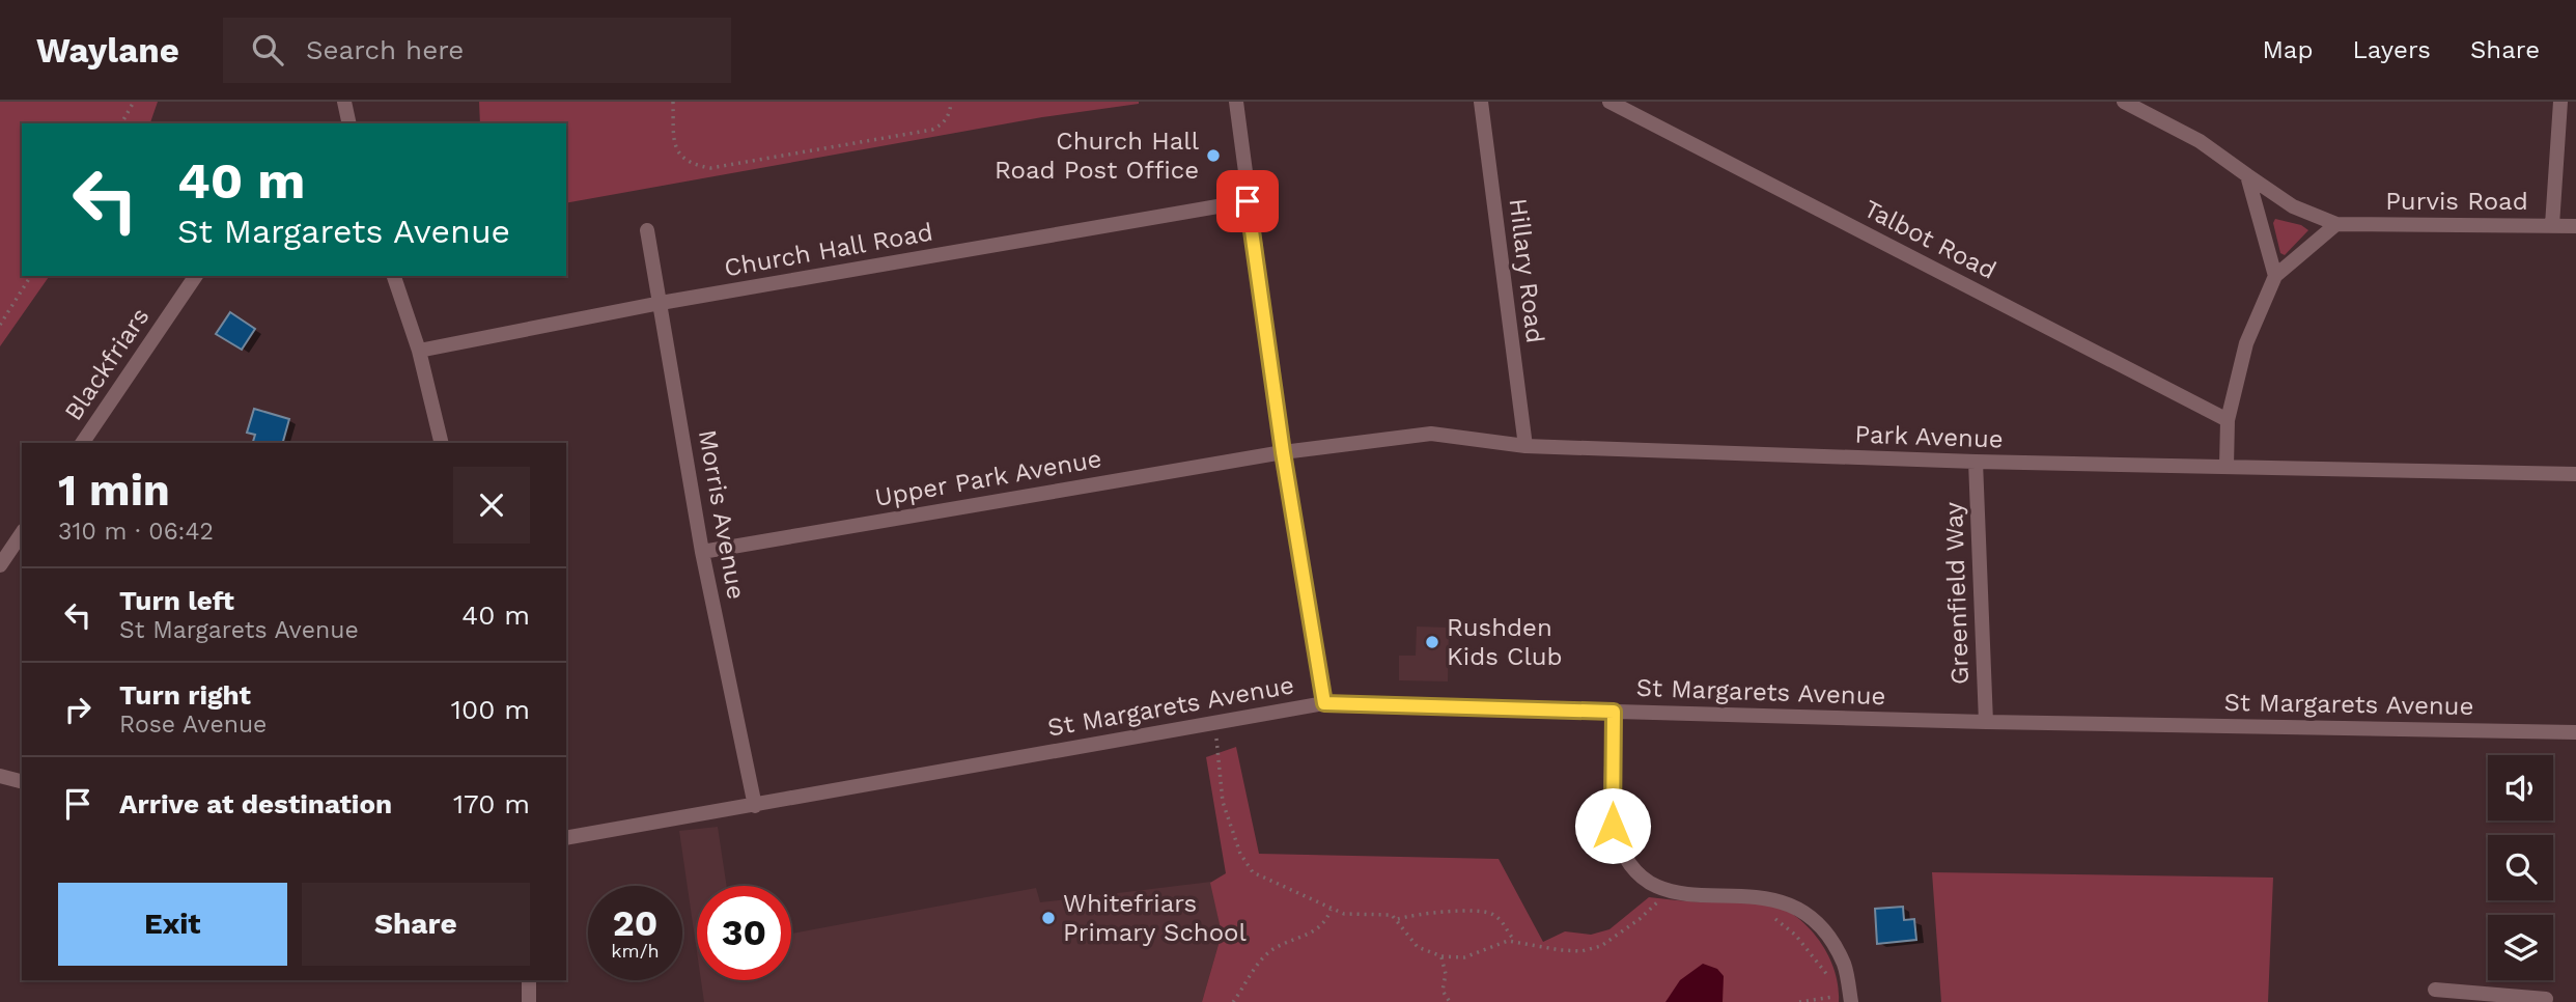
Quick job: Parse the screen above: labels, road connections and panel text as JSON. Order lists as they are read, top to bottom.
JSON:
{
  "streets": {
    "street": [
      "Purvis Road",
      "Talbot Road",
      "Church Hall Road",
      "Hillary Road",
      "Blackfriars",
      "Park Avenue",
      "Upper Park Avenue",
      "Morris Avenue",
      "Greenfield Way",
      "St Margarets Avenue"
    ]
  },
  "crossings": [
    ["Church Hall Road", "Morris Avenue"],
    ["Hillary Road", "Park Avenue"],
    ["Park Avenue", "Upper Park Avenue"],
    ["Park Avenue", "Greenfield Way"],
    ["Upper Park Avenue", "Morris Avenue"],
    ["Morris Avenue", "St Margarets Avenue"],
    ["Greenfield Way", "St Margarets Avenue"]
  ],
  "places": ["Church Hall Road Post Office", "Rushden Kids Club", "Whitefriars Primary School"],
  "page": {
    "header": "Waylane",
    "search": "Search here",
    "nav": ["Map", "Layers", "Share"],
    "turn": ["40 m", "St Margarets Avenue"],
    "heading": ["1 min", "310 m · 06:42"],
    "list": [
      {
        "name": "Turn left",
        "note": "St Margarets Avenue",
        "value": "40 m"
      },
      {
        "name": "Turn right",
        "note": "Rose Avenue",
        "value": "100 m"
      },
      {
        "name": "Arrive at destination",
        "value": "170 m"
      }
    ],
    "buttons": ["Exit", "Share"],
    "speed": "20 km/h",
    "limit": "30"
  }
}
